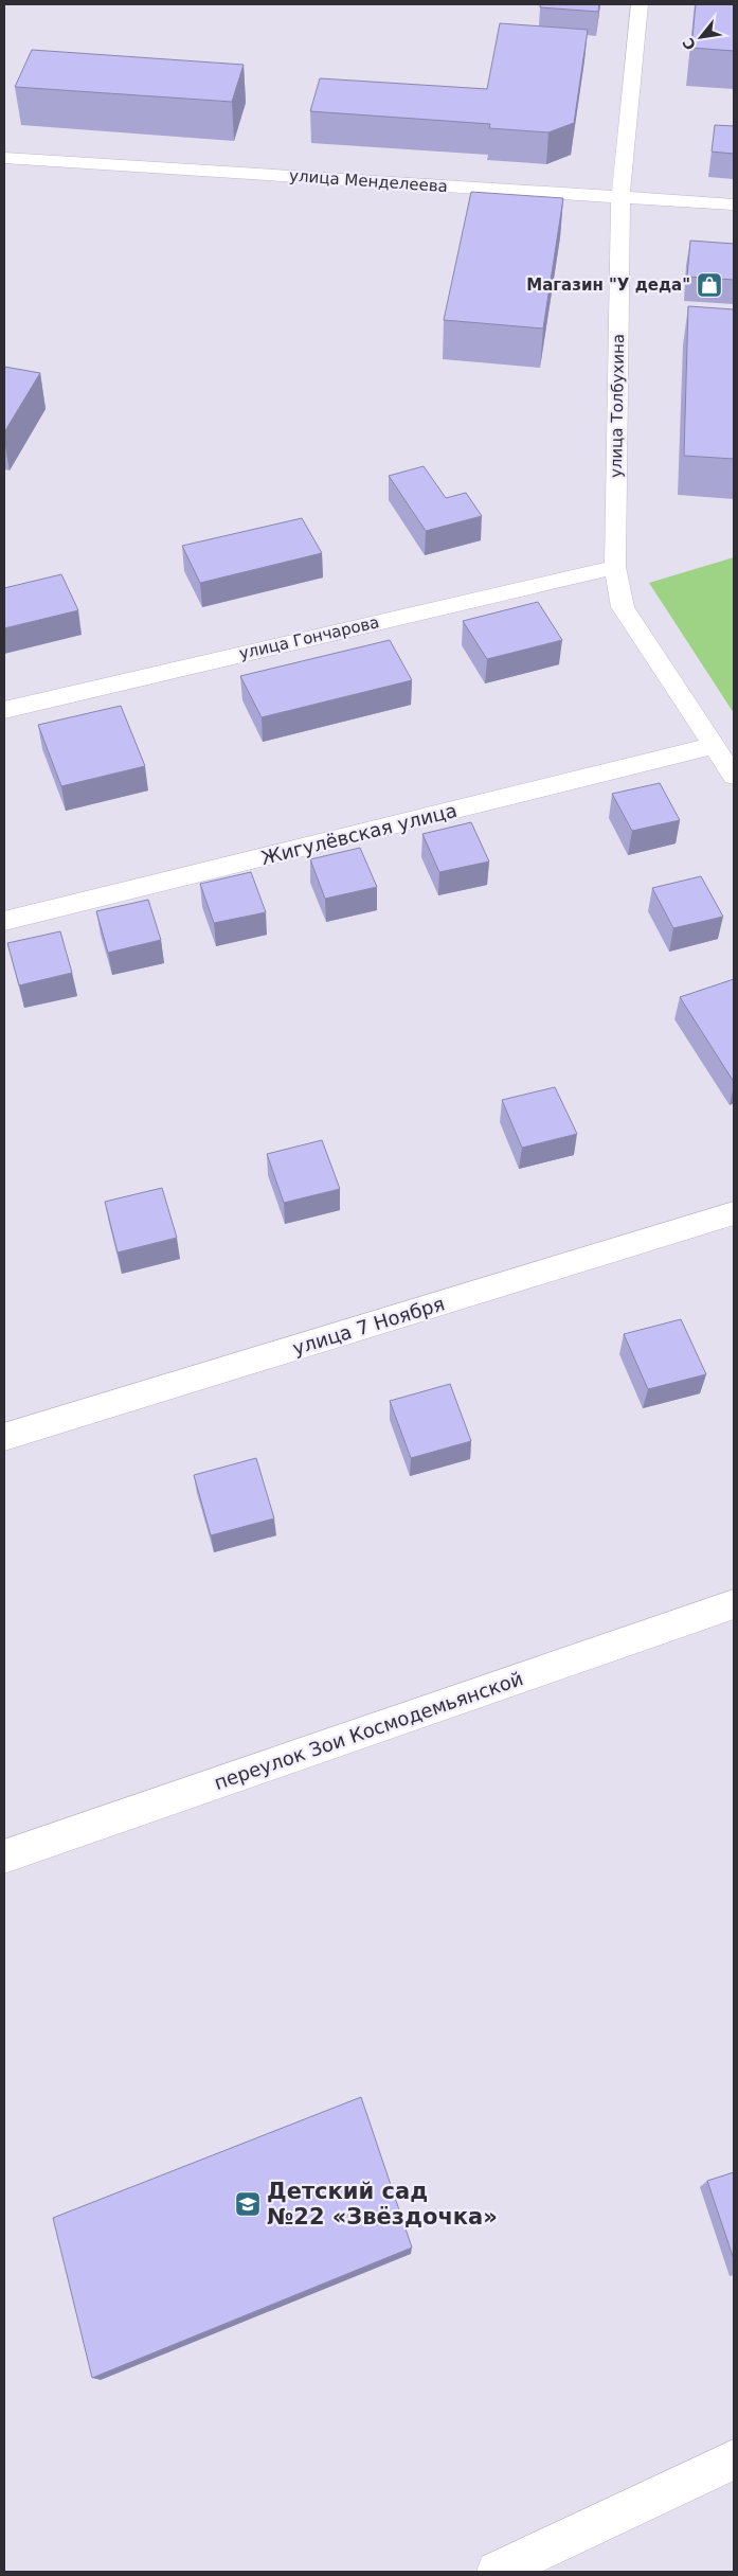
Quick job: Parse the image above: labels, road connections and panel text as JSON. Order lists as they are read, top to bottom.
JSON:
{
  "streets": {
    "street": [
      "улица Менделеева",
      "улица Толбухина",
      "улица Гончарова",
      "Жигулёвская улица",
      "улица 7 Ноября",
      "переулок Зои Космодемьянской"
    ]
  },
  "crossings": [
    ["улица Менделеева", "улица Толбухина"],
    ["улица Толбухина", "улица Гончарова"],
    ["улица Толбухина", "Жигулёвская улица"]
  ],
  "places": {
    "shop": ["Магазин \"У деда\""],
    "school or university": ["Детский сад №22 «Звёздочка»"]
  },
  "north": "bottom left"
}
